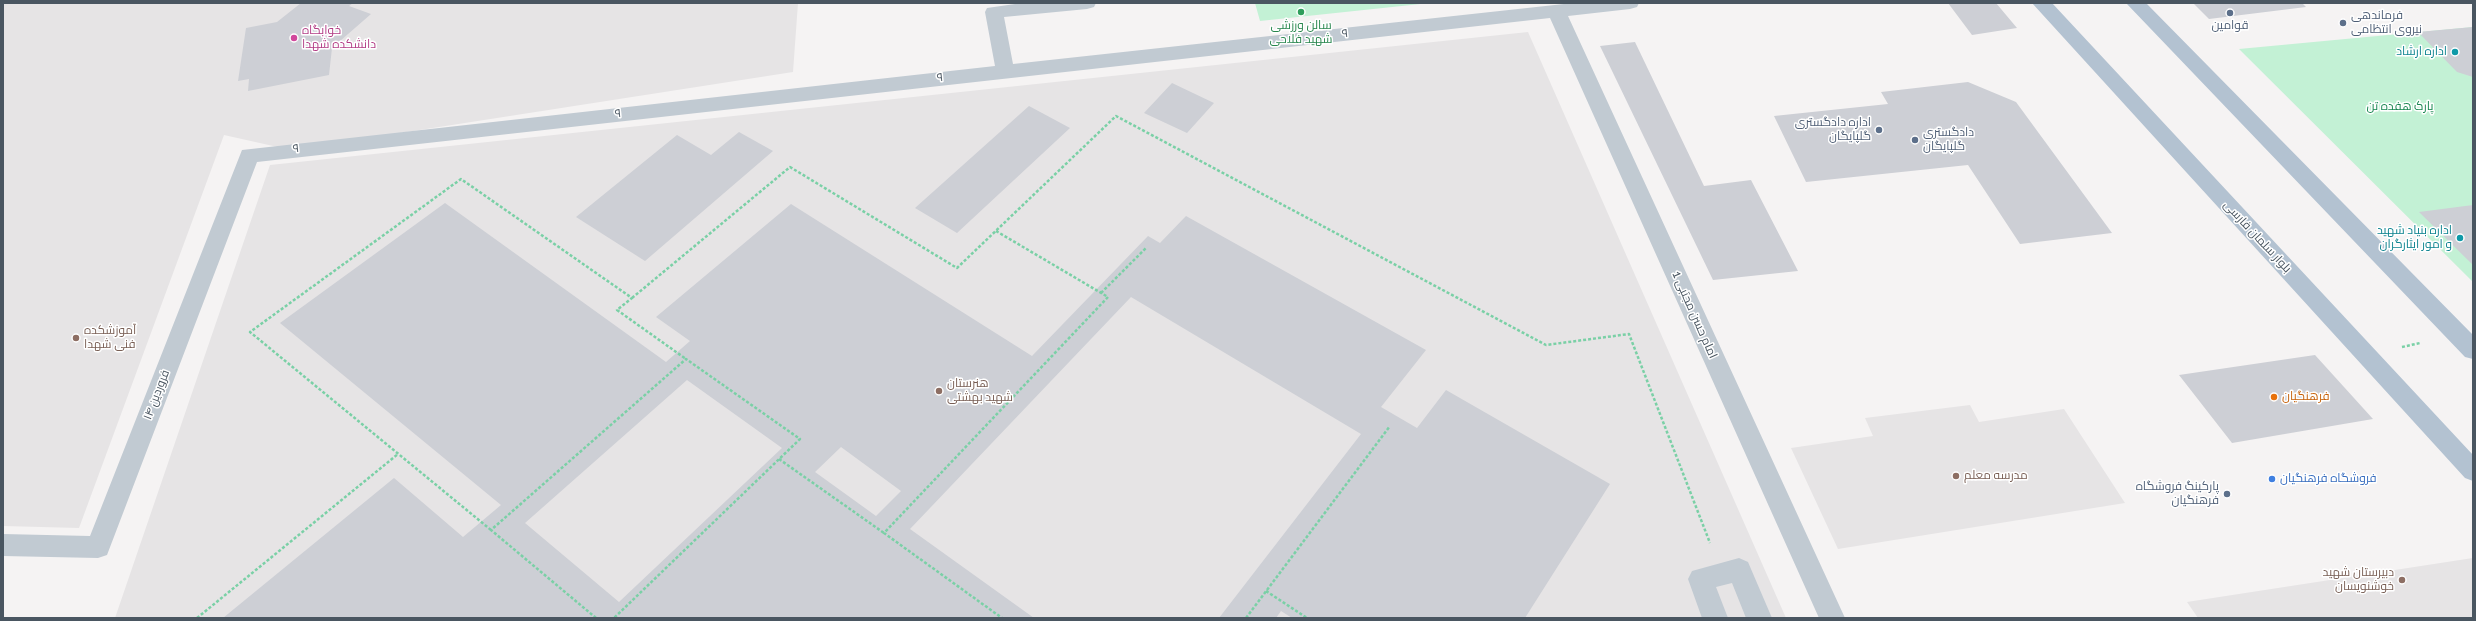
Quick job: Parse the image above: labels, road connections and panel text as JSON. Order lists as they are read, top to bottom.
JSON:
{
  "streets": {
    "main road": ["بلوار سلمان فارسی"],
    "street": ["۹", "امام حسن مجتبی 1", "فروردین ۱۴"]
  },
  "crossings": [
    ["۹", "امام حسن مجتبی 1"],
    ["۹", "فروردین ۱۴"]
  ],
  "parks": ["پارک هفده تن"],
  "places": [
    "سالن ورزشی شهید فلاحی",
    "قوامین",
    "فرماندهی نیروی انتظامی",
    "خوابگاه دانشکده شهدا",
    "اداره ارشاد",
    "اداره دادگستری گلپایگان",
    "دادگستری گلپایگان",
    "اداره بنیاد شهید و امور ایثارگران",
    "آموزشکده فنی شهدا",
    "هنرستان شهید بهشتی",
    "فرهنگیان",
    "مدرسه معلم",
    "فروشگاه فرهنگیان",
    "پارکینگ فروشگاه فرهنگیان",
    "دبیرستان شهید خوشنویسان"
  ]
}
